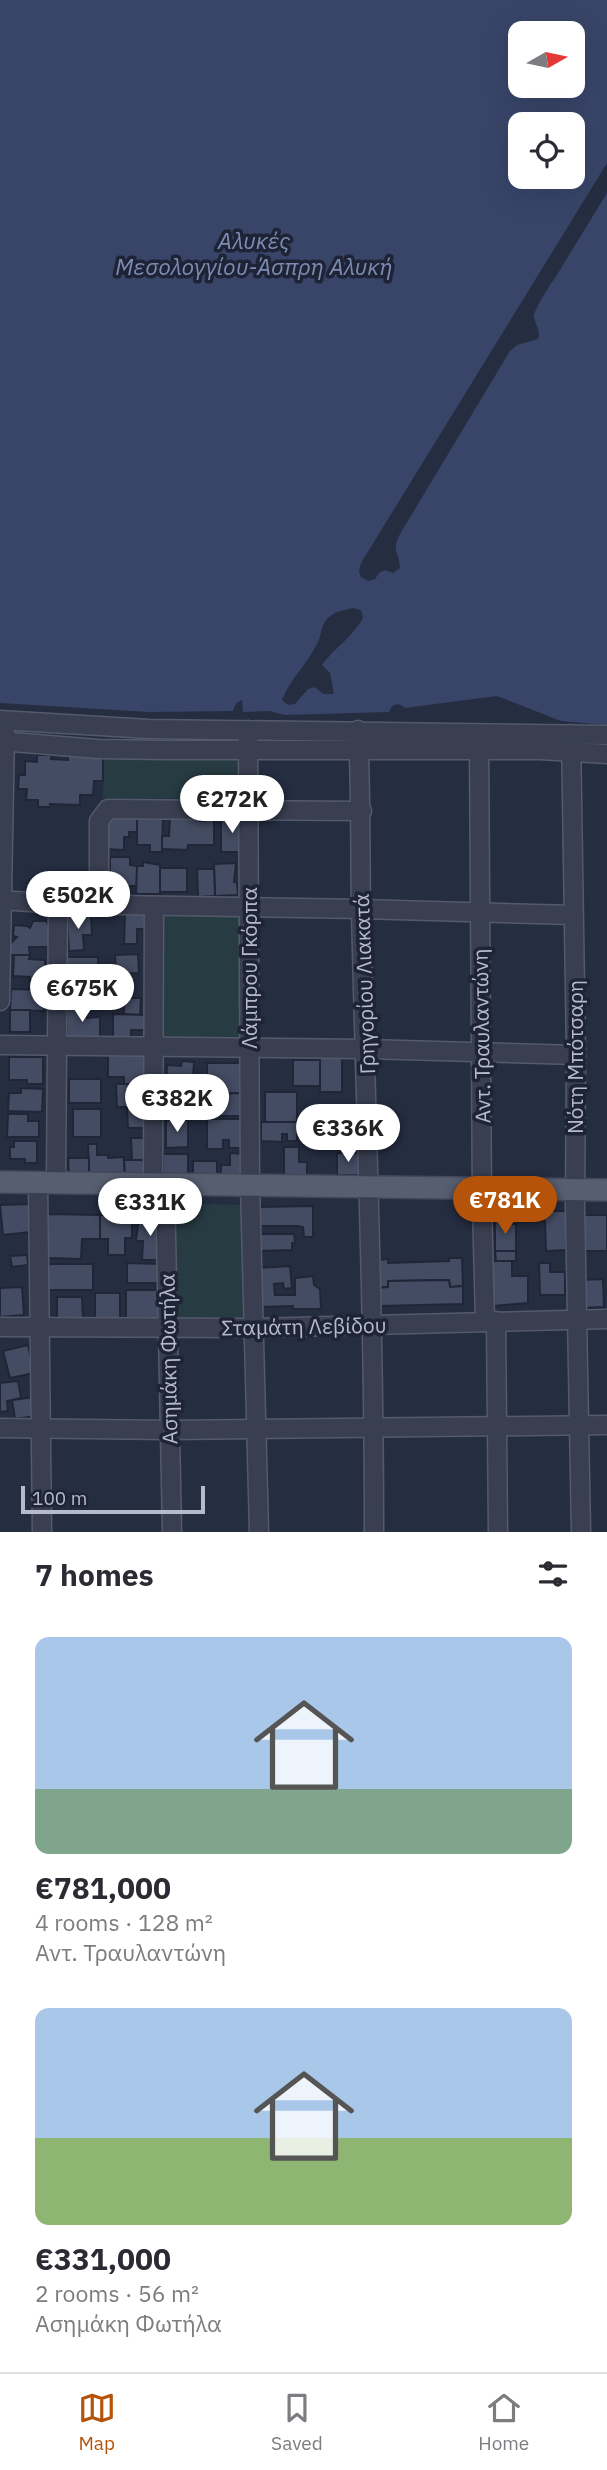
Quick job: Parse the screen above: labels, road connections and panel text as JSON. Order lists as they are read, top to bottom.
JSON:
{
  "streets": {
    "street": [
      "Λάμπρου Γκόρπα",
      "Γρηγορίου Λιακατά",
      "Αντ. Τραυλαντώνη",
      "Νότη Μπότσαρη",
      "Σταμάτη Λεβίδου",
      "Ασημάκη Φωτήλα"
    ]
  },
  "crossings": [
    ["Λάμπρου Γκόρπα", "Σταμάτη Λεβίδου"],
    ["Γρηγορίου Λιακατά", "Σταμάτη Λεβίδου"],
    ["Αντ. Τραυλαντώνη", "Σταμάτη Λεβίδου"],
    ["Νότη Μπότσαρη", "Σταμάτη Λεβίδου"],
    ["Σταμάτη Λεβίδου", "Ασημάκη Φωτήλα"]
  ],
  "water": ["Αλυκές Μεσολογγίου-Άσπρη Αλυκή"],
  "scale_bar": "100 m",
  "north": "right",
  "page": {
    "price": [
      "€272K",
      "€502K",
      "€675K",
      "€382K",
      "€336K",
      "€781K",
      "€331K"
    ],
    "scale": "100 m",
    "heading": "7 homes",
    "list": [
      {
        "name": "€781,000",
        "note": "4 rooms · 128 m² · Αντ. Τραυλαντώνη"
      },
      {
        "name": "€331,000",
        "note": "2 rooms · 56 m² · Ασημάκη Φωτήλα"
      }
    ],
    "tabs": ["Map", "Saved", "Home"]
  }
}
